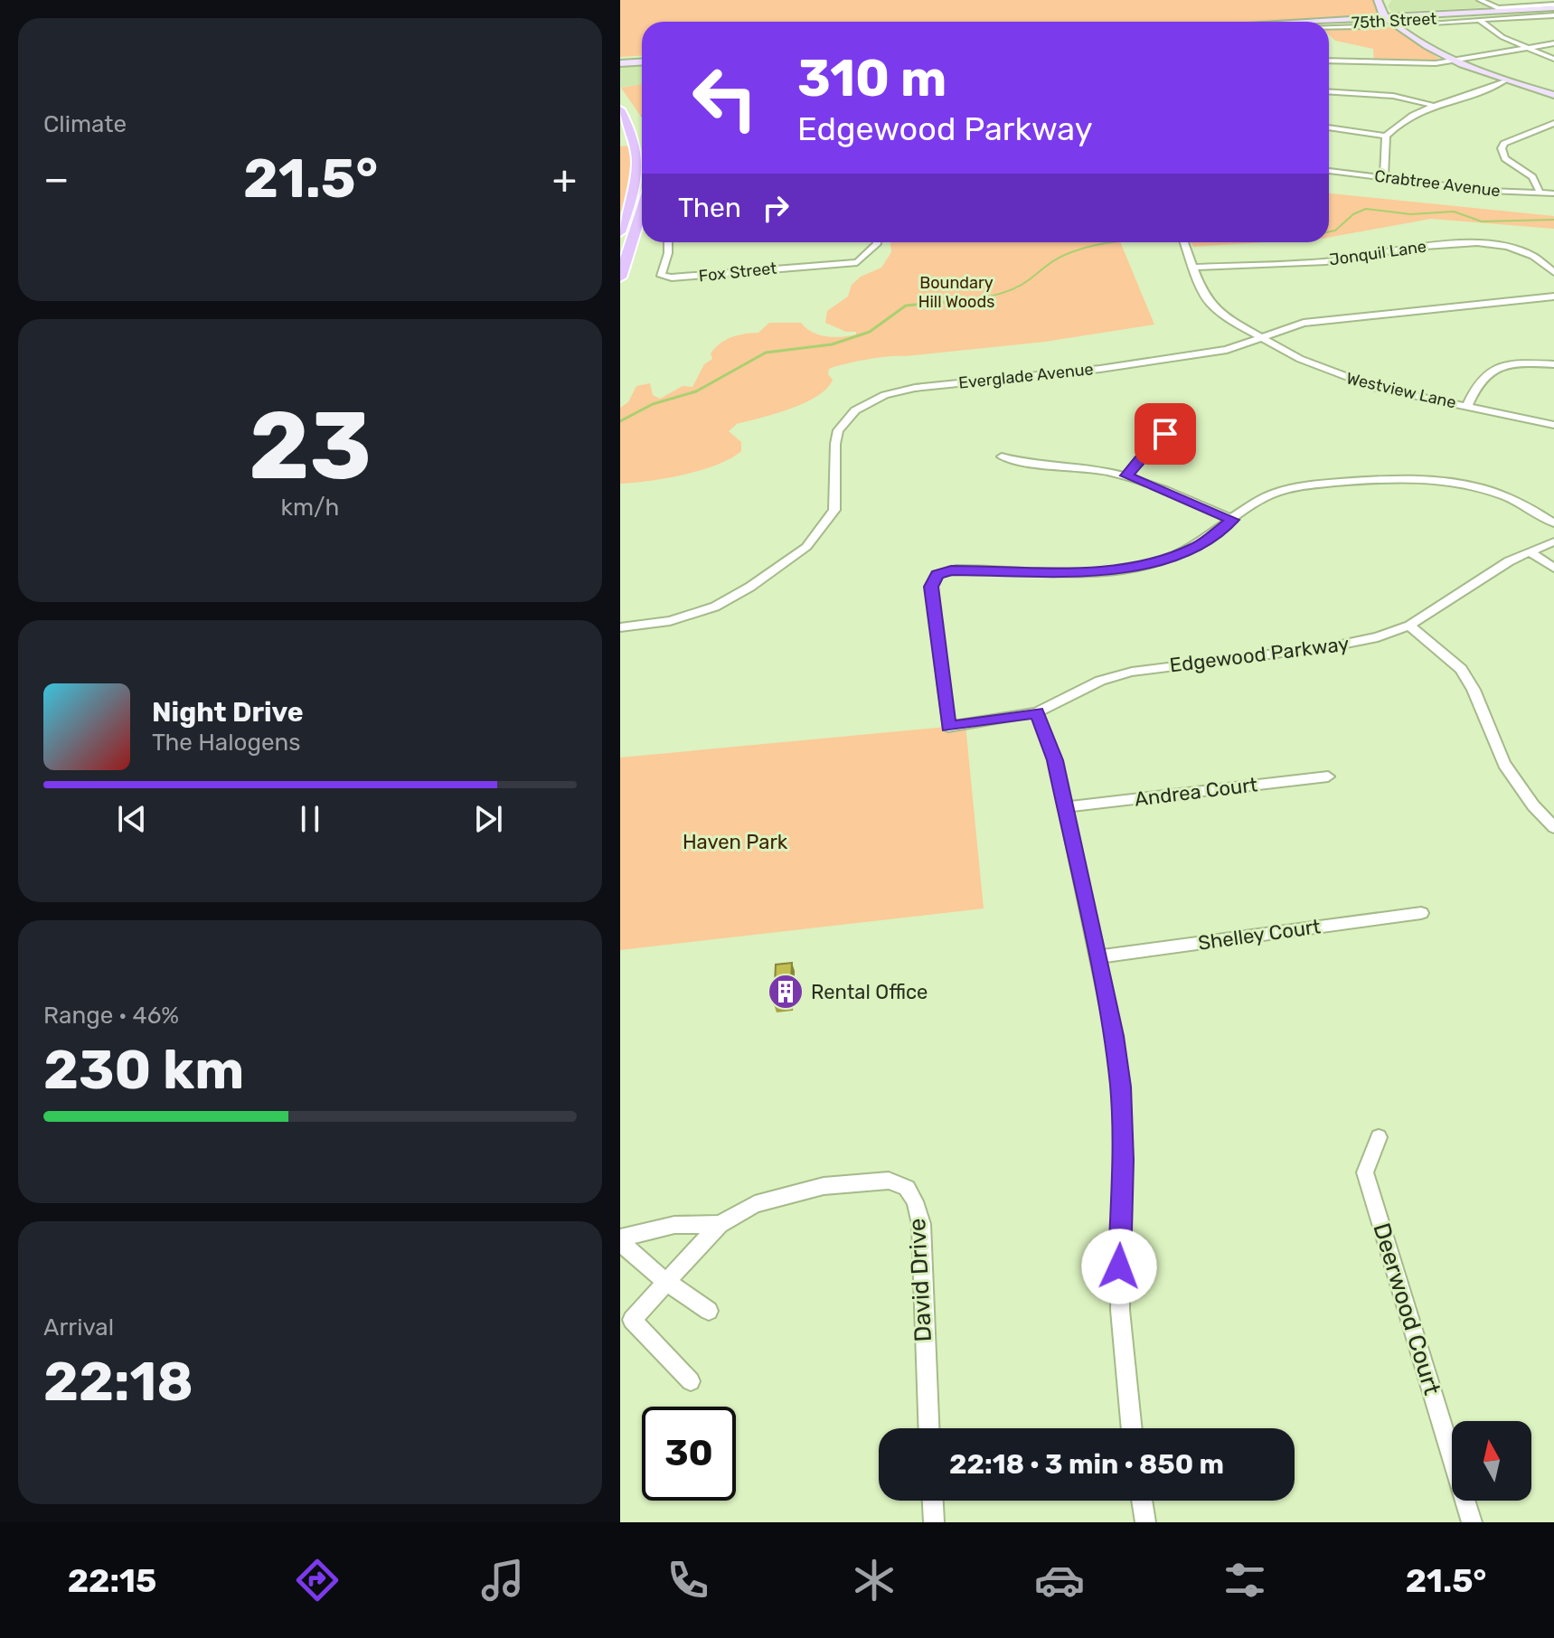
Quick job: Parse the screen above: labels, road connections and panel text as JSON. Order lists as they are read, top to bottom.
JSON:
{
  "streets": {
    "main road": ["75th Street"],
    "street": [
      "Crabtree Avenue",
      "Jonquil Lane",
      "Fox Street",
      "Everglade Avenue",
      "Westview Lane",
      "Edgewood Parkway",
      "Andrea Court",
      "Shelley Court",
      "David Drive",
      "Deerwood Court"
    ]
  },
  "crossings": [
    ["Jonquil Lane", "Westview Lane"],
    ["Everglade Avenue", "Westview Lane"]
  ],
  "parks": ["Boundary Hill Woods", "Haven Park"],
  "places": {
    "building": ["Rental Office"]
  },
  "north": "top",
  "page": {
    "tile": [
      "Climate",
      ["23", "km/h"],
      ["Range · 46%", "230 km"],
      ["Arrival", "22:18"]
    ],
    "turn": ["310 m", "Edgewood Parkway"],
    "heat": ["−", "21.5°", "+"],
    "then": "Then",
    "song": ["Night Drive", "The Halogens"],
    "limit": "30",
    "trip": "22:18 · 3 min · 850 m",
    "tabs": ["22:15", "21.5°"]
  }
}
